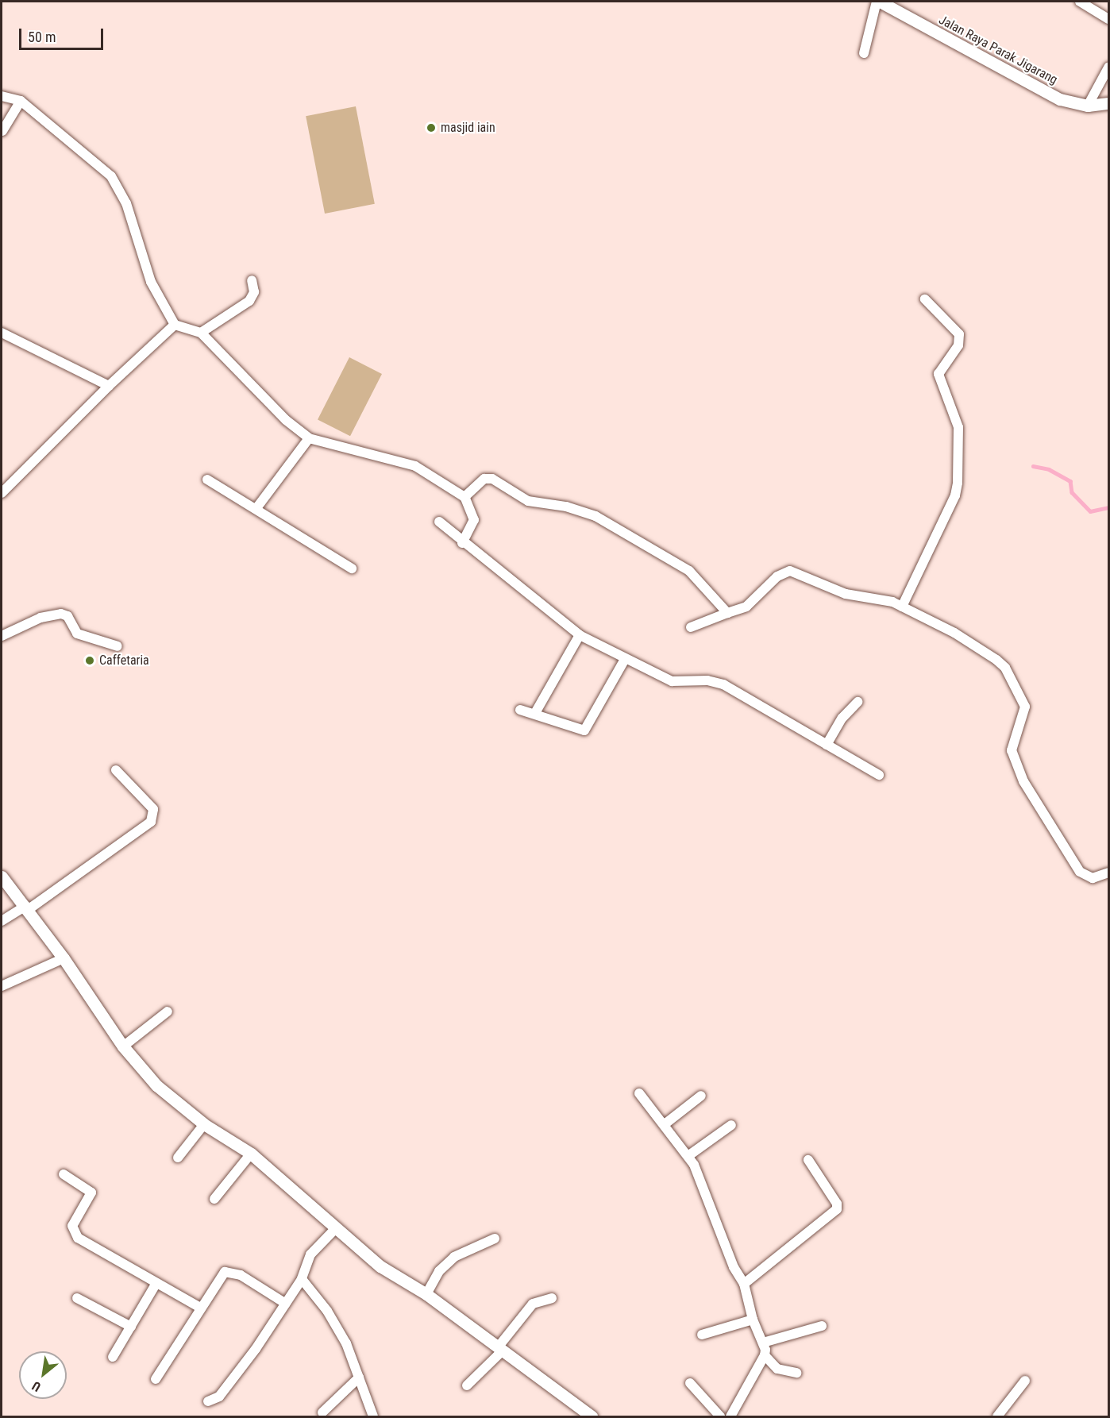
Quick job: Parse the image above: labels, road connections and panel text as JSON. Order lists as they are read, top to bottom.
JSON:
{
  "streets": {
    "street": ["Jalan Raya Parak Jigarang"]
  },
  "places": ["masjid iain", "Caffetaria"],
  "scale_bar": "50 m",
  "north": "bottom left"
}
